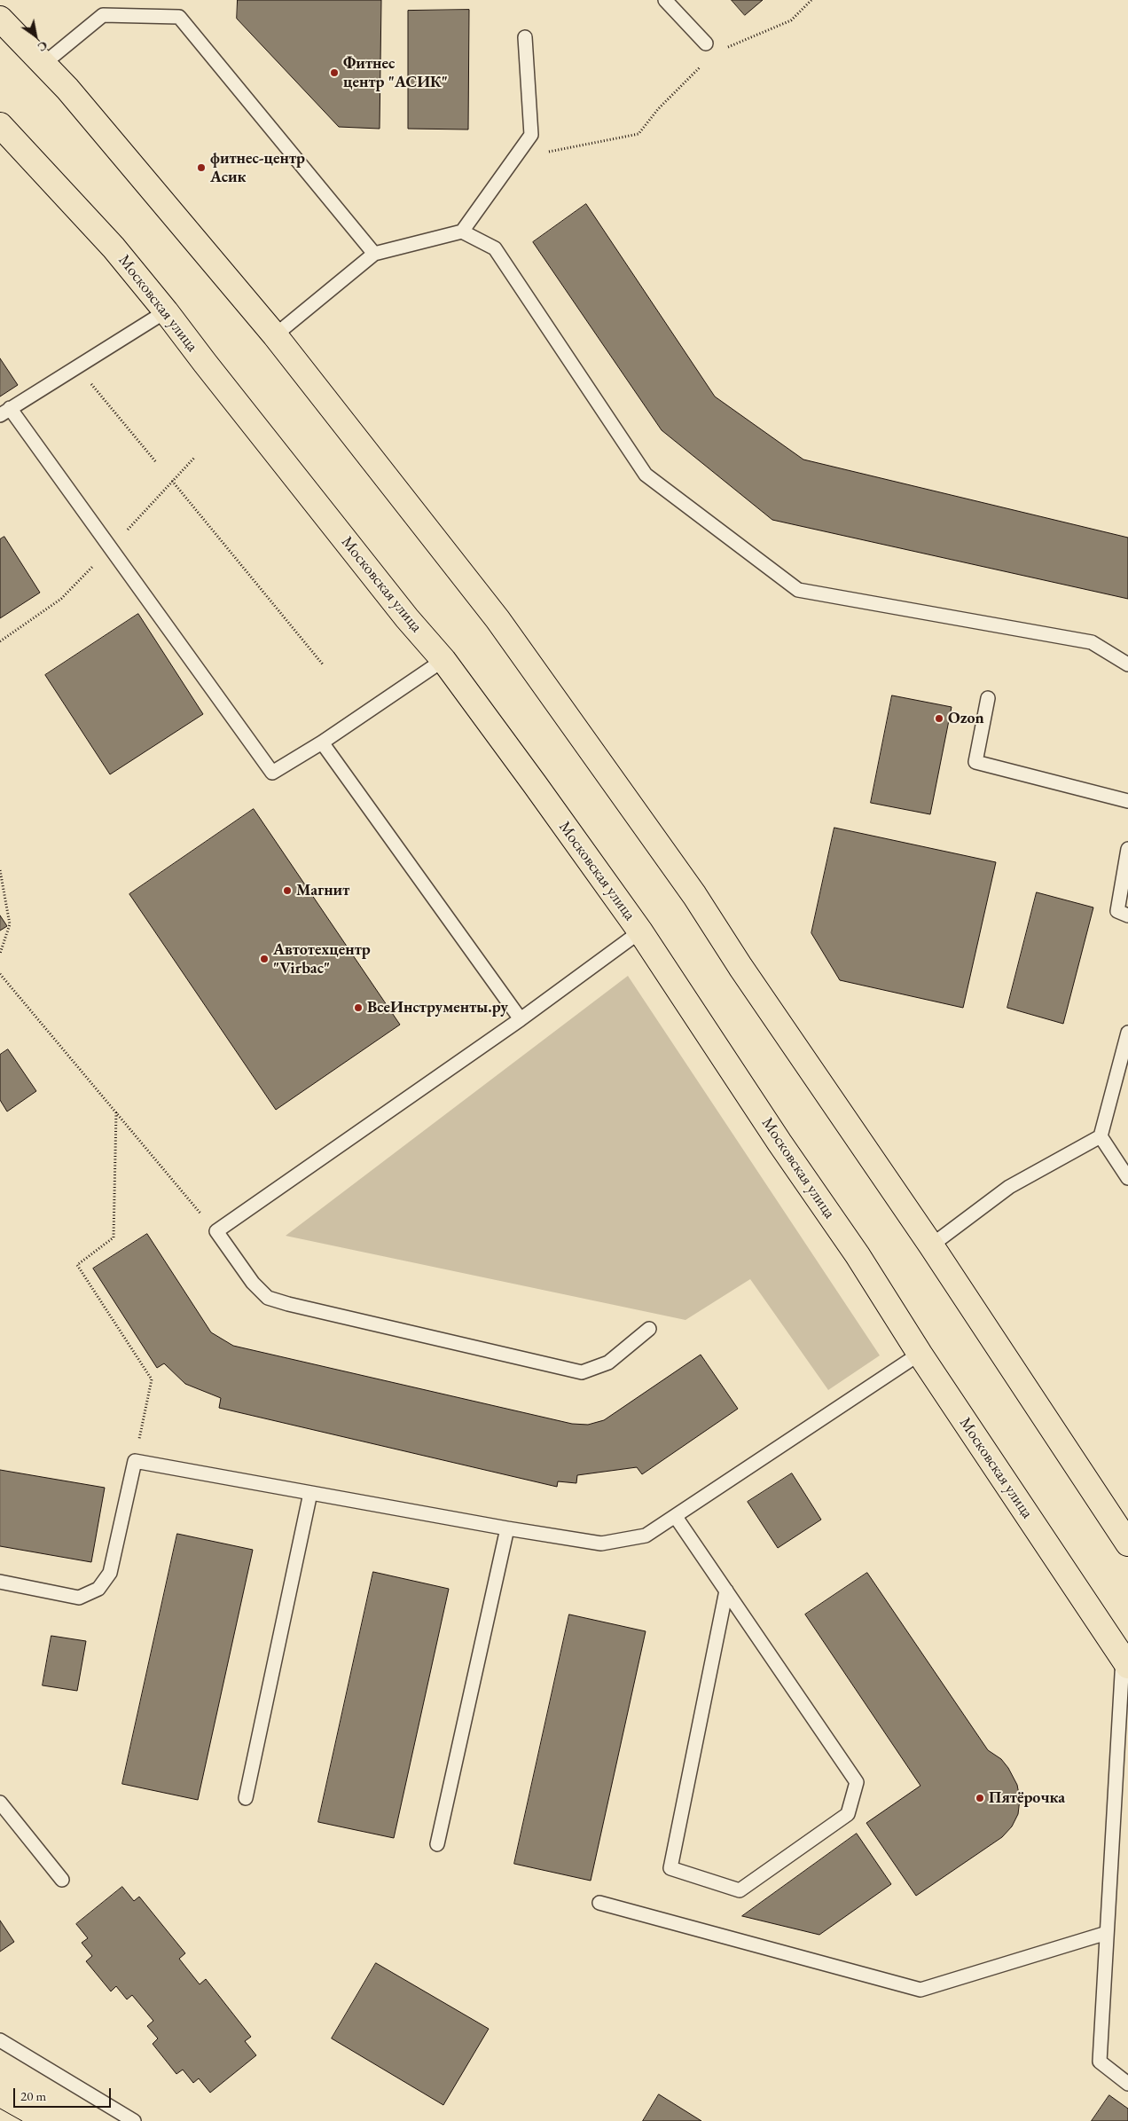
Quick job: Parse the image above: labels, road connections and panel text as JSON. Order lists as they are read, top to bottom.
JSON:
{
  "streets": {
    "highway": ["Московская улица"]
  },
  "places": [
    "Фитнес центр \"АСИК\"",
    "фитнес-центр Асик",
    "Ozon",
    "Магнит",
    "Автотехцентр \"Virbac\"",
    "ВсеИнструменты.ру",
    "Пятёрочка"
  ],
  "scale_bar": "20 m",
  "north": "bottom right"
}
